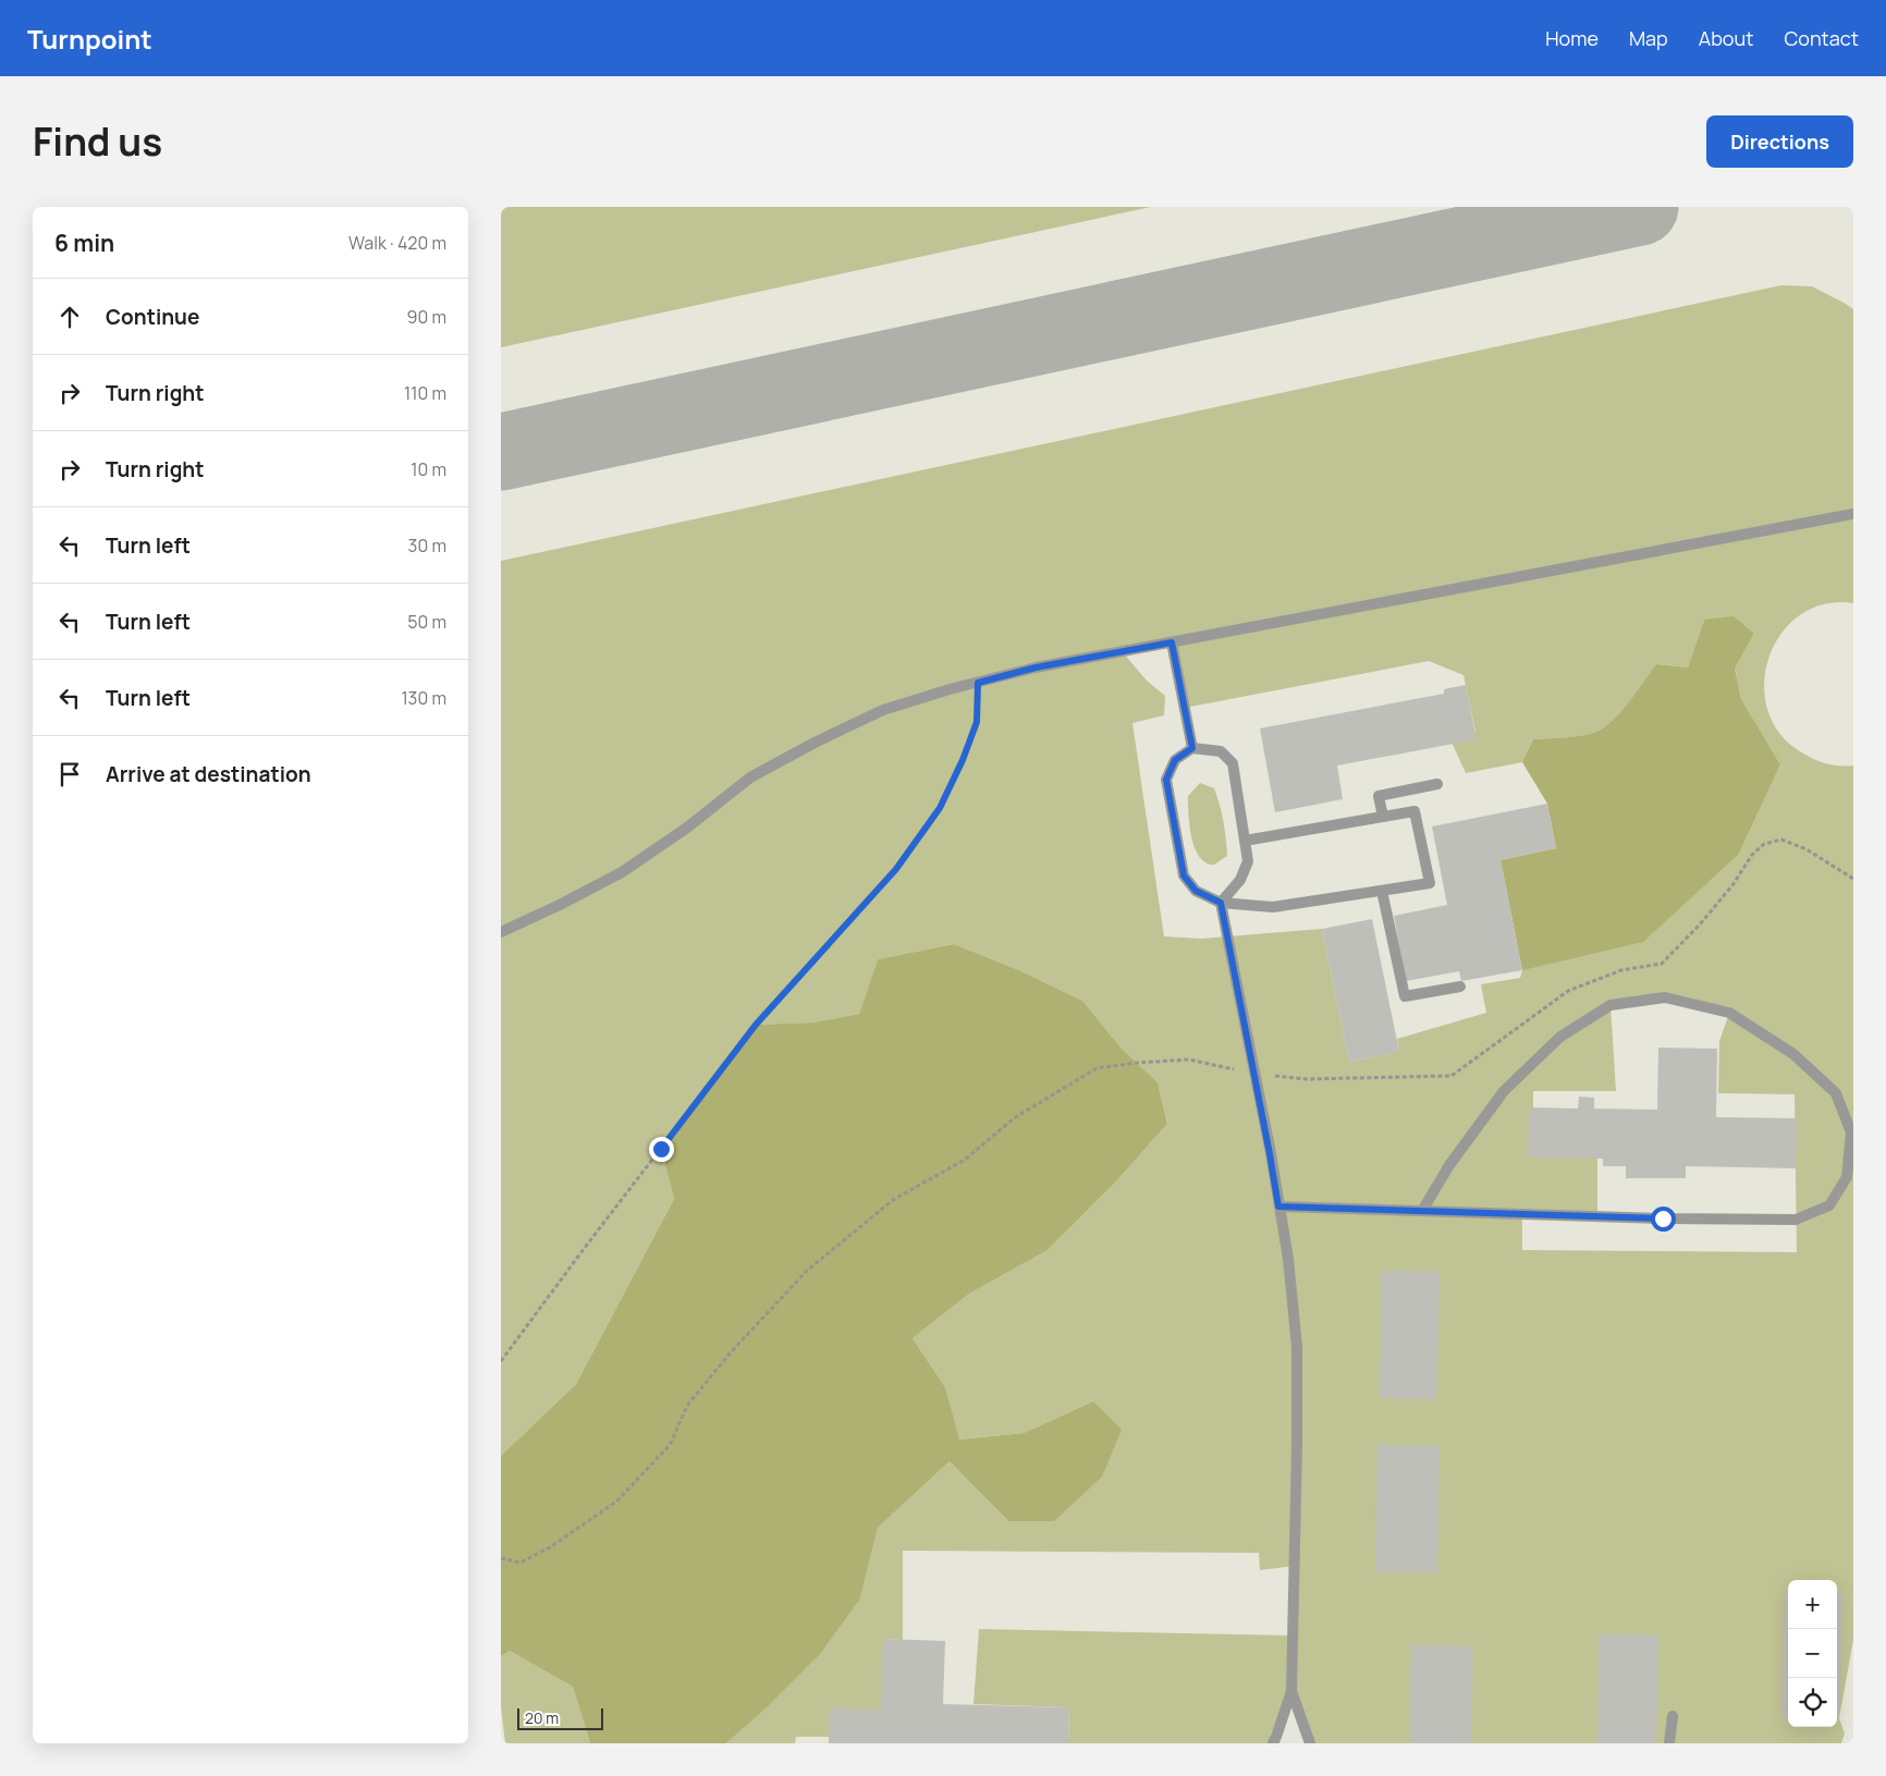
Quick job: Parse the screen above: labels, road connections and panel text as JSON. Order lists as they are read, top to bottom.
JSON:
{
  "scale_bar": "20 m",
  "page": {
    "header": "Turnpoint",
    "nav": [
      "Home",
      "Map",
      "About",
      "Contact"
    ],
    "title": "Find us",
    "buttons": "Directions",
    "heading": ["6 min", "Walk · 420 m"],
    "list": [
      ["Continue", "90 m"],
      ["Turn right", "110 m"],
      ["Turn right", "10 m"],
      ["Turn left", "30 m"],
      ["Turn left", "50 m"],
      ["Turn left", "130 m"],
      "Arrive at destination"
    ],
    "map_buttons": ["+", "−"],
    "scale": "20 m"
  }
}
